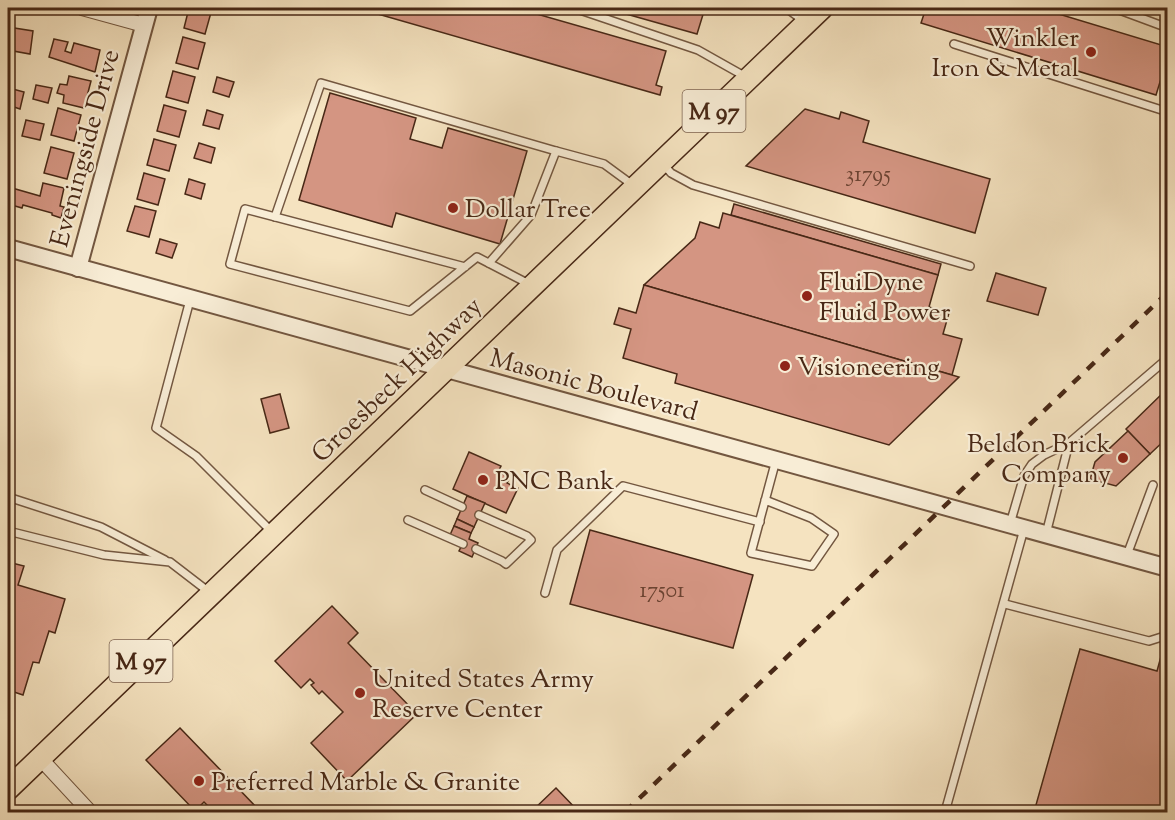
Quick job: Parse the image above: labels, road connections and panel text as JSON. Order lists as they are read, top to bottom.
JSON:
{
  "streets": {
    "main road": ["M 97", "Groesbeck Highway"],
    "street": ["Eveningside Drive", "Masonic Boulevard"]
  },
  "crossings": [
    ["Eveningside Drive", "Masonic Boulevard"],
    ["Groesbeck Highway", "Masonic Boulevard"]
  ],
  "places": [
    "Winkler Iron & Metal",
    "Dollar Tree",
    "FluiDyne Fluid Power",
    "Visioneering",
    "Beldon Brick Company",
    "PNC Bank",
    "United States Army Reserve Center",
    "Preferred Marble & Granite"
  ],
  "house_numbers": ["31795", "17501"]
}
